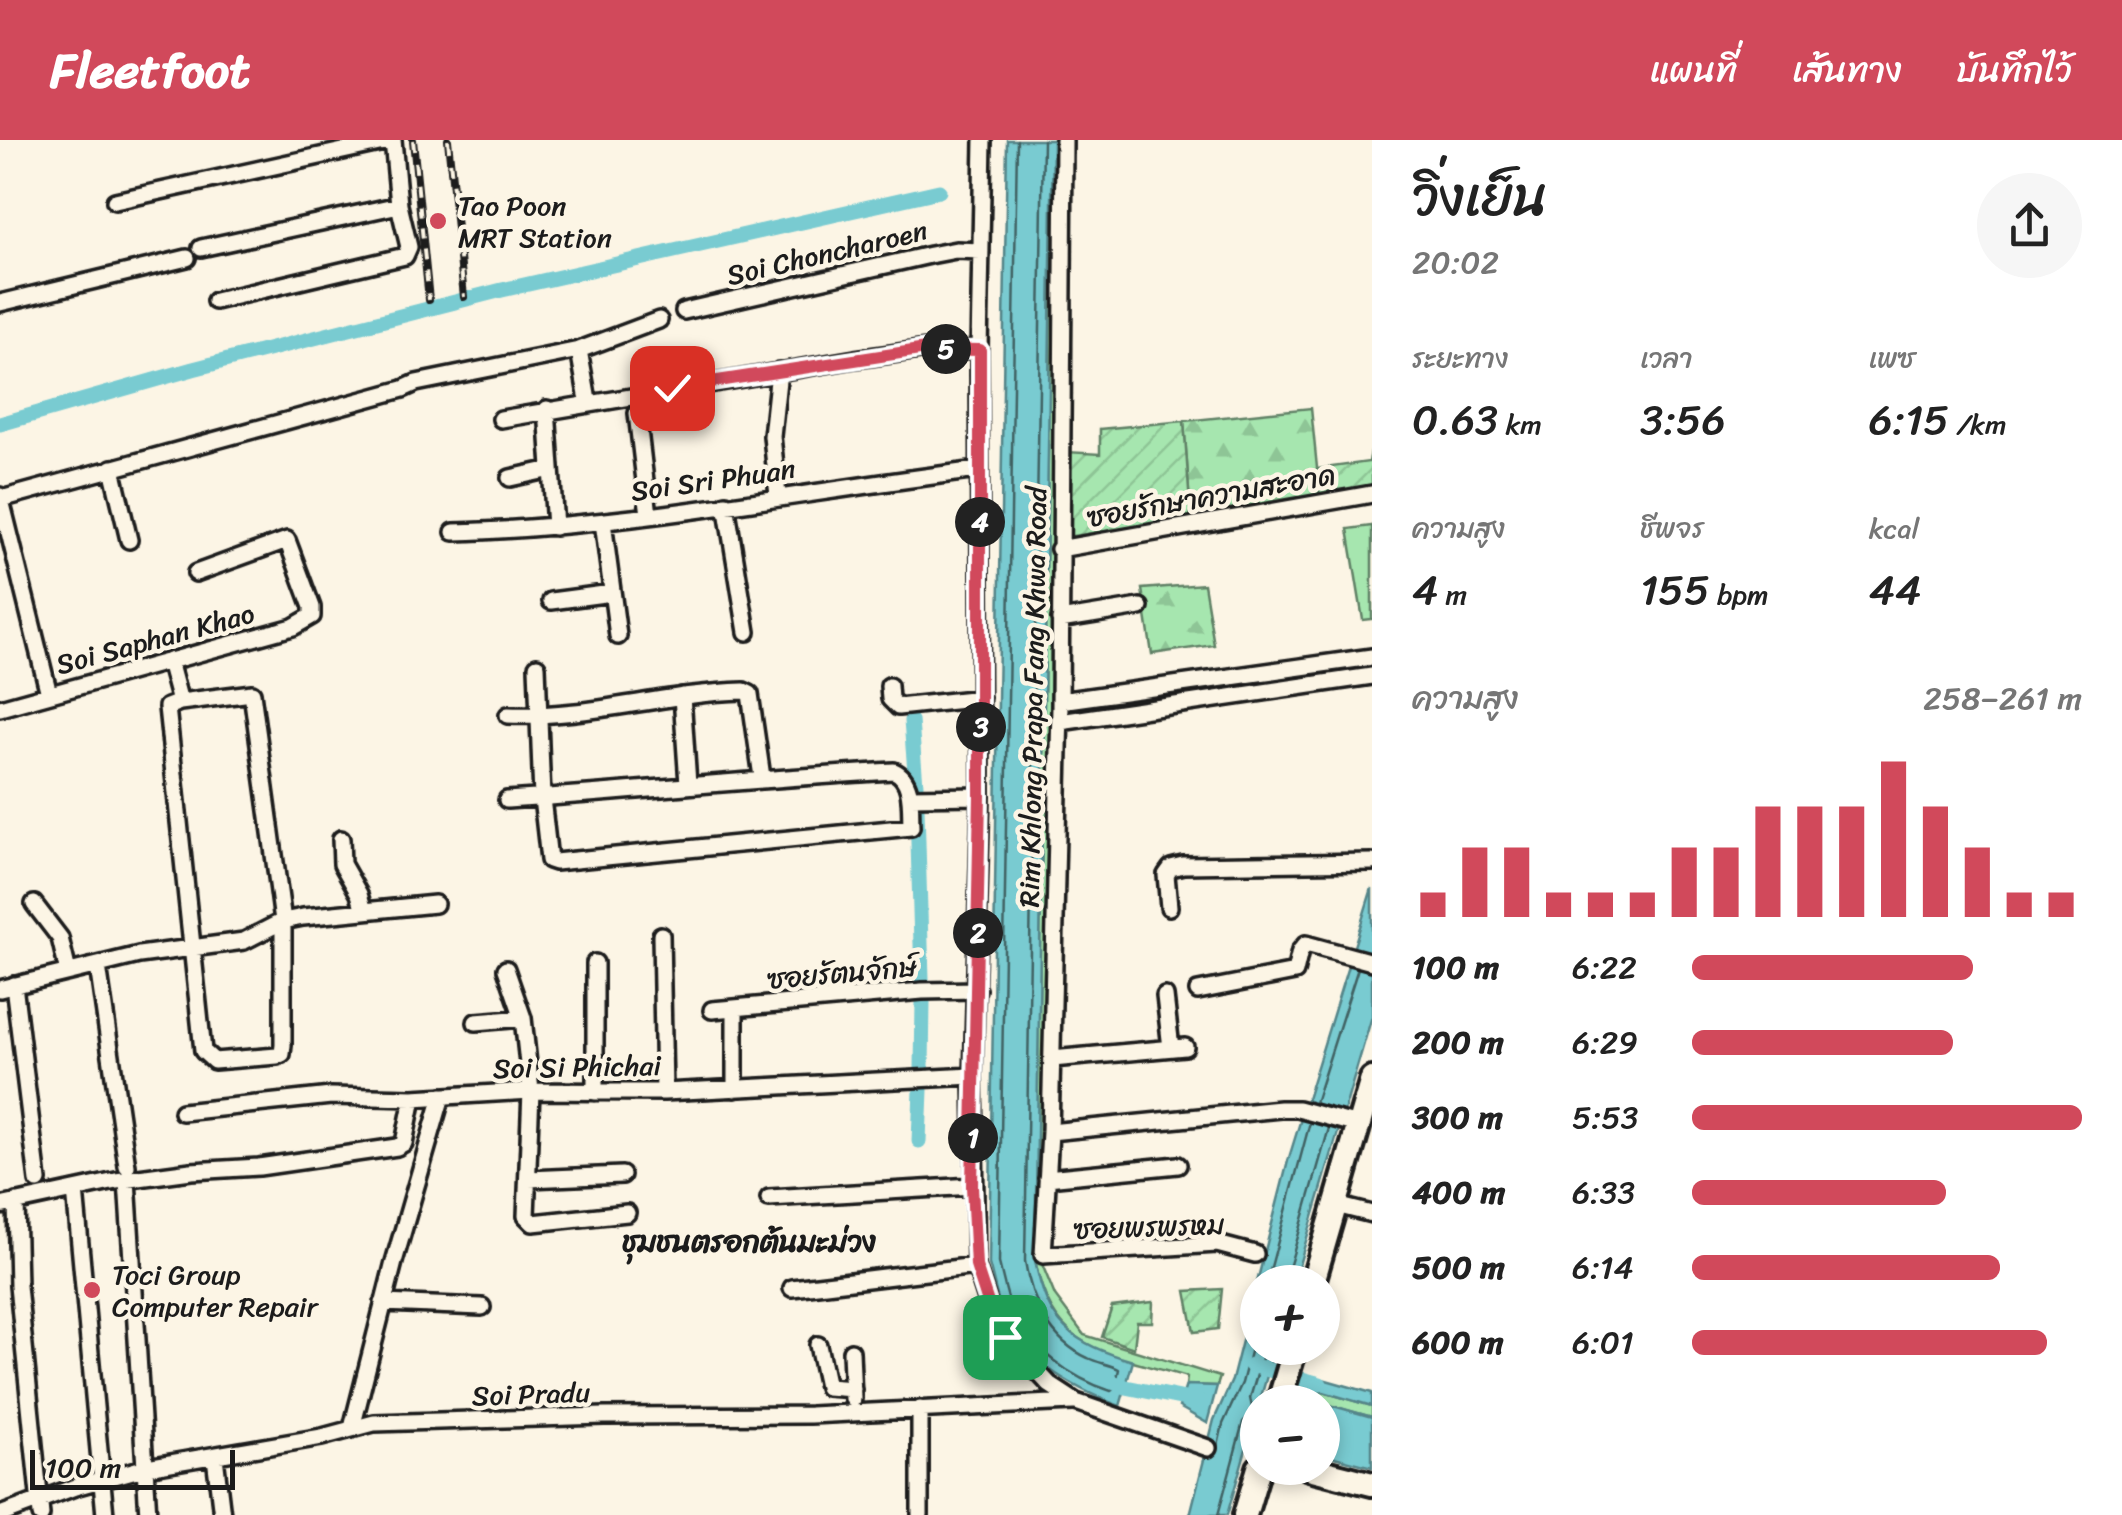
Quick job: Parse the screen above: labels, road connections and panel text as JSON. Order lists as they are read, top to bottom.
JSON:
{
  "streets": {
    "street": [
      "Soi Choncharoen",
      "Soi Sri Phuan",
      "ซอยรักษาความสะอาด",
      "Soi Saphan Khao",
      "Rim Khlong Prapa Fang Khwa Road",
      "ซอยรัตนจักษ์",
      "Soi Si Phichai",
      "ซอยพรพรหม",
      "Soi Pradu"
    ]
  },
  "crossings": [
    ["ซอยรักษาความสะอาด", "Rim Khlong Prapa Fang Khwa Road"],
    ["Rim Khlong Prapa Fang Khwa Road", "ซอยพรพรหม"]
  ],
  "districts": ["ชุมชนตรอกต้นมะม่วง"],
  "places": ["Tao Poon MRT Station", "Toci Group Computer Repair"],
  "scale_bar": "100 m",
  "page": {
    "header": "Fleetfoot",
    "nav": ["แผนที่", "เส้นทาง", "บันทึกไว้"],
    "heading": ["วิ่งเย็น", "20:02"],
    "stats": [
      ["ระยะทาง", "0.63 km"],
      ["เวลา", "3:56"],
      ["เพซ", "6:15 /km"],
      ["ความสูง", "4 m"],
      ["ชีพจร", "155 bpm"],
      ["kcal", "44"]
    ],
    "pins": [
      "5",
      "4",
      "3",
      "2",
      "1"
    ],
    "chart": ["ความสูง", "258–261 m"],
    "list": [
      {
        "name": "100 m",
        "note": "6:22"
      },
      {
        "name": "200 m",
        "note": "6:29"
      },
      {
        "name": "300 m",
        "note": "5:53"
      },
      {
        "name": "400 m",
        "note": "6:33"
      },
      {
        "name": "500 m",
        "note": "6:14"
      },
      {
        "name": "600 m",
        "note": "6:01"
      }
    ],
    "map_buttons": ["+", "−"],
    "scale": "100 m"
  }
}
